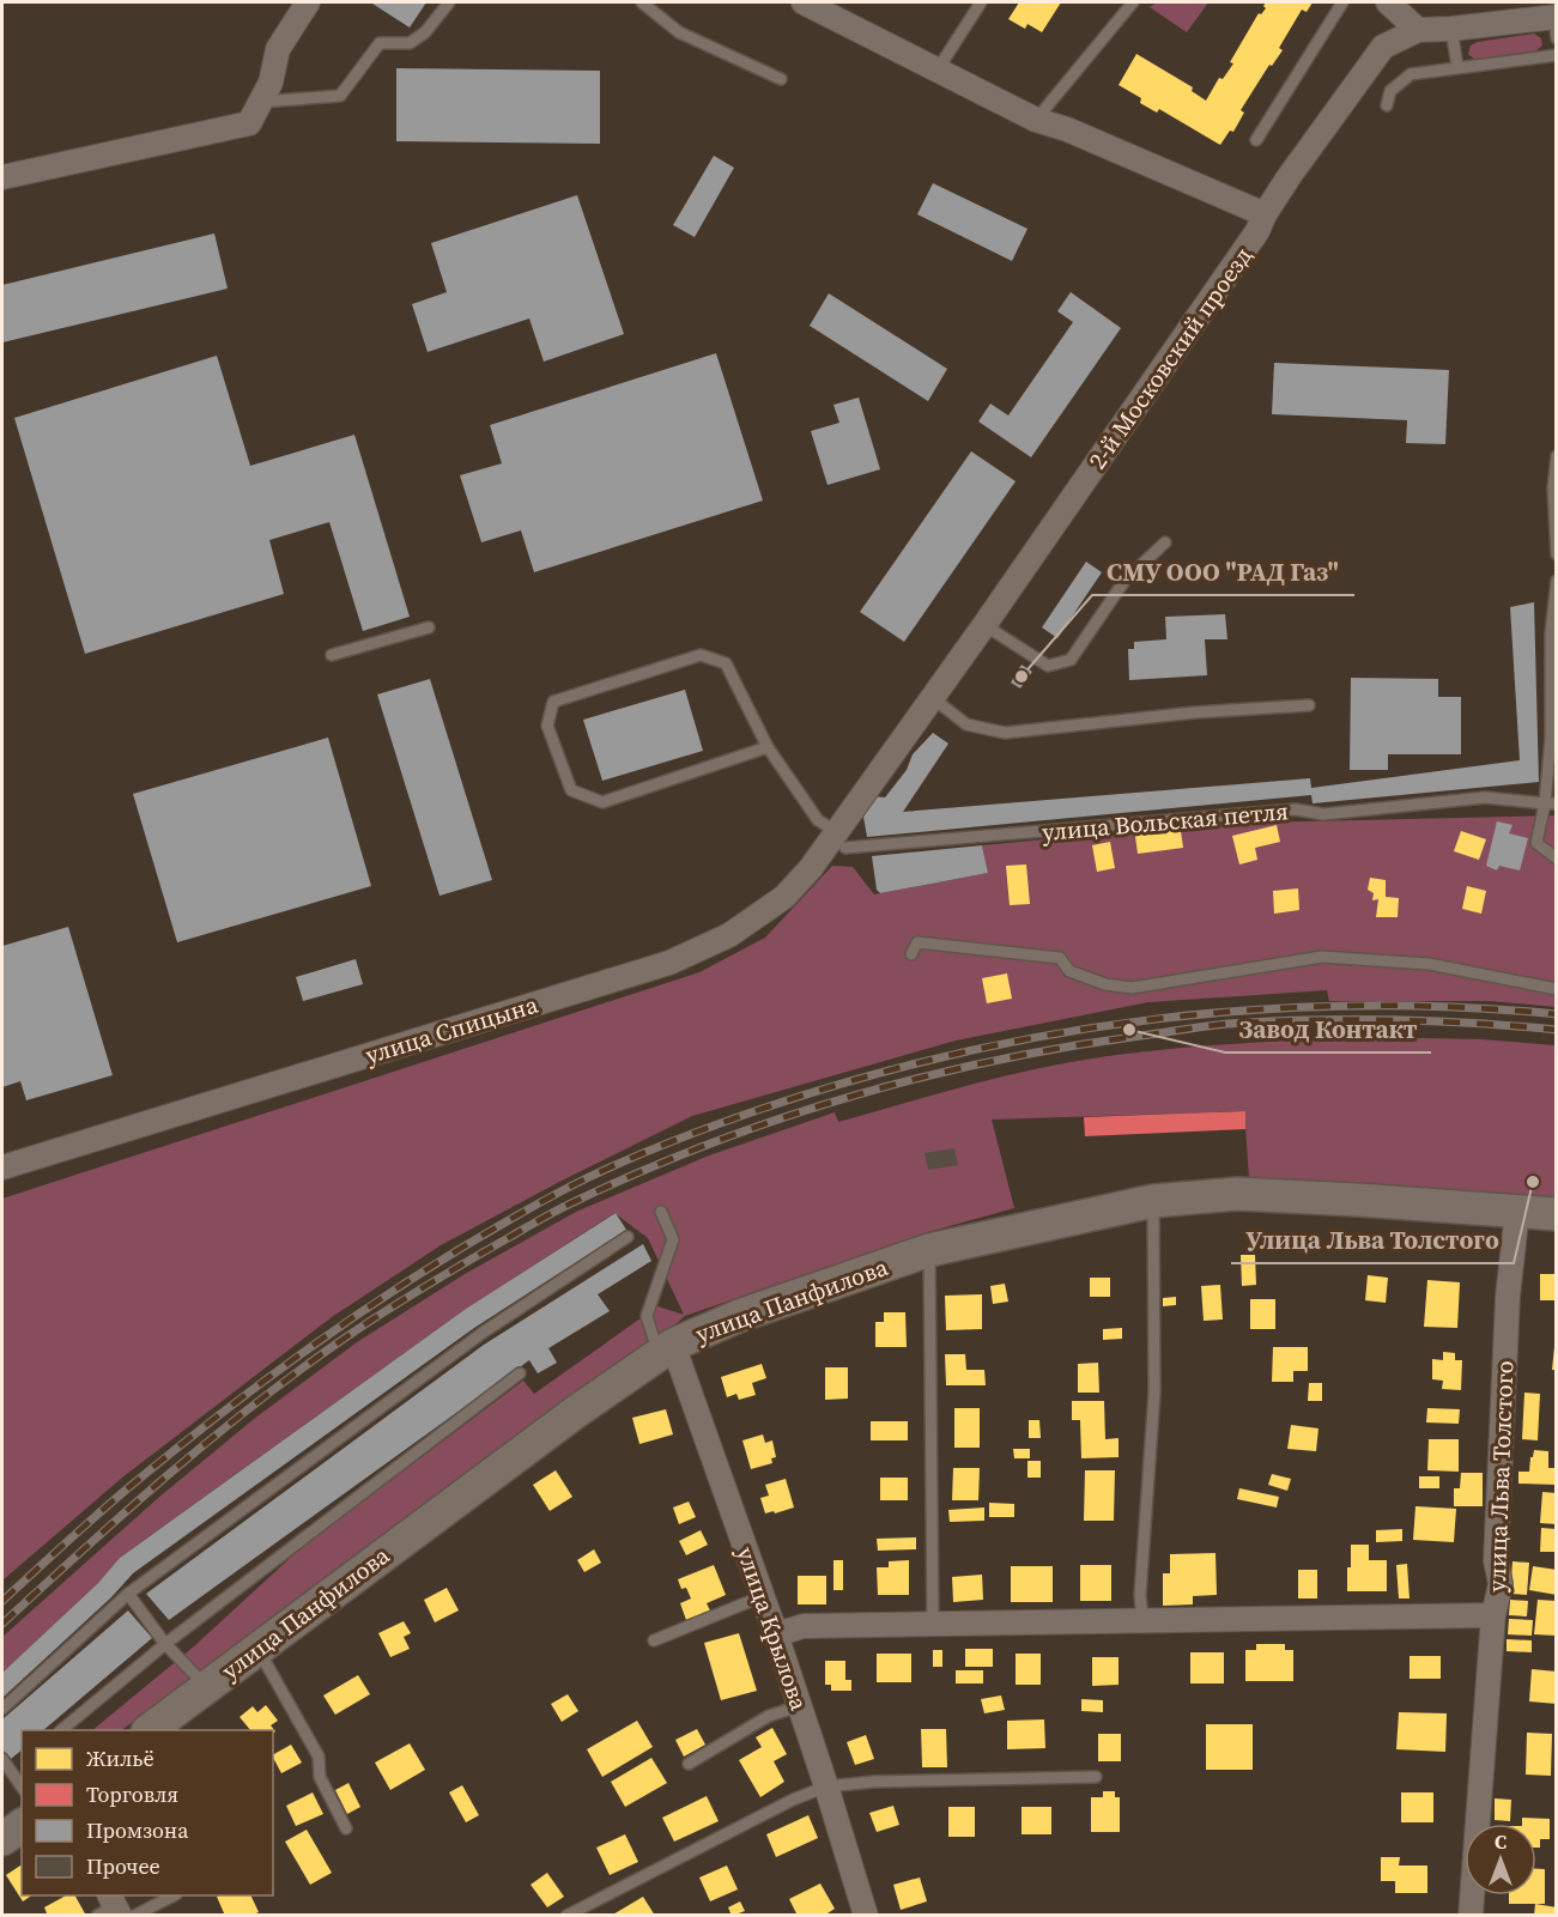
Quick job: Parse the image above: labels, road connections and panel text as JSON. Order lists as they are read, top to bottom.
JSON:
{
  "streets": {
    "main road": ["улица Панфилова"],
    "street": [
      "2-й Московский проезд",
      "улица Спицына",
      "улица Льва Толстого",
      "улица Крылова"
    ],
    "lane": ["улица Вольская петля"]
  },
  "crossings": [
    ["2-й Московский проезд", "улица Спицына"],
    ["улица Вольская петля", "улица Спицына"],
    ["улица Панфилова", "улица Льва Толстого"],
    ["улица Панфилова", "улица Крылова"]
  ],
  "places": ["СМУ ООО \"РАД Газ\"", "Завод Контакт", "Улица Льва Толстого"],
  "legend": [
    "Жильё",
    "Торговля",
    "Промзона",
    "Прочее"
  ],
  "north": "top"
}
